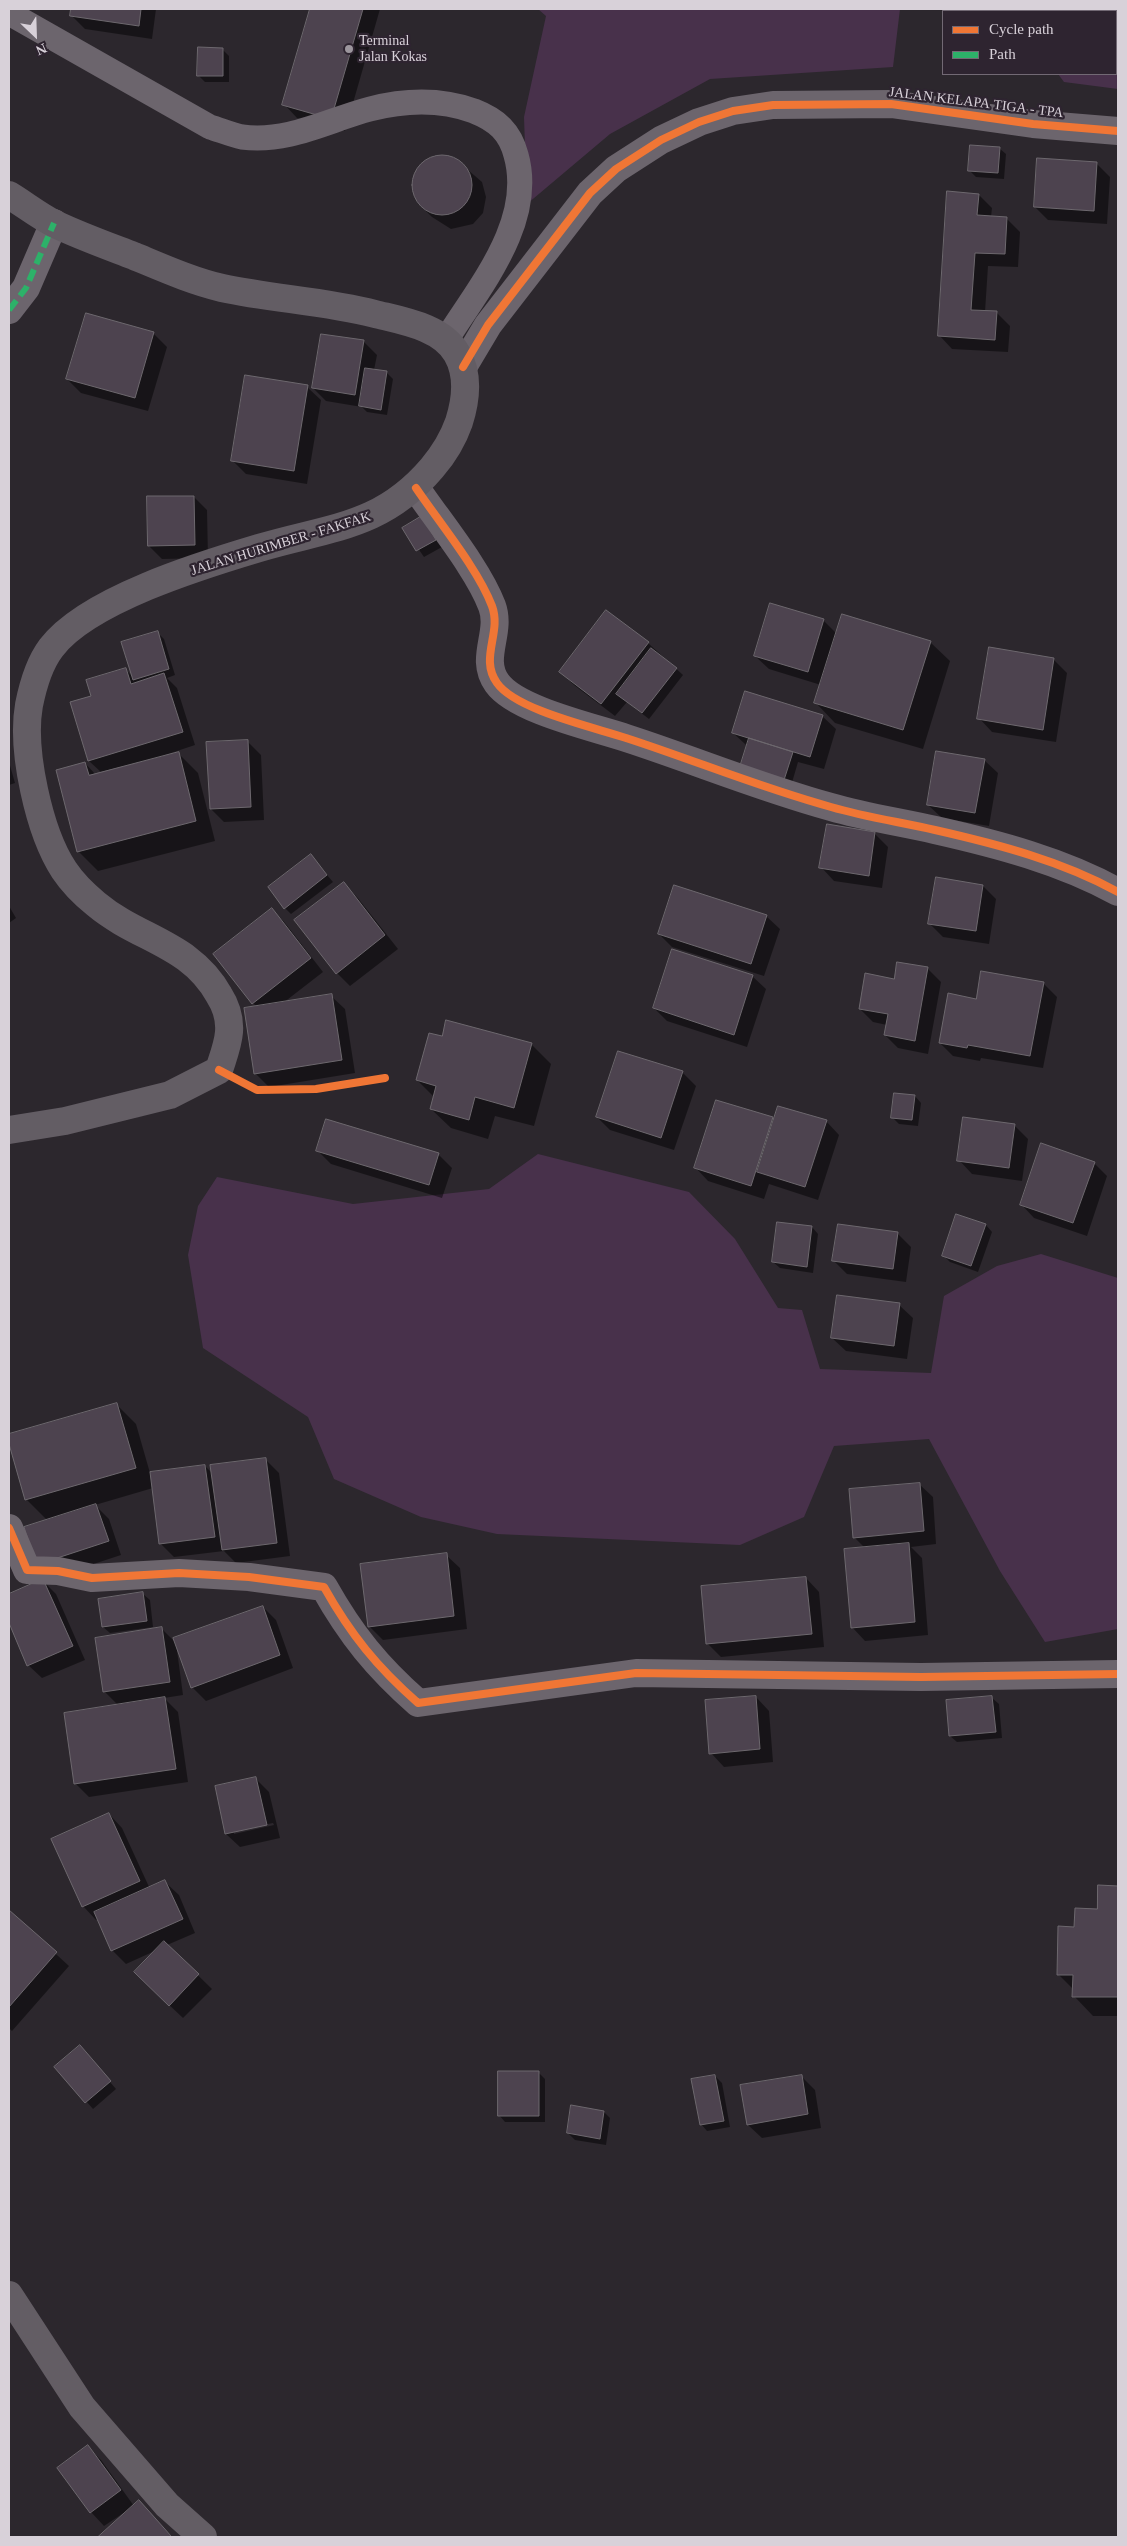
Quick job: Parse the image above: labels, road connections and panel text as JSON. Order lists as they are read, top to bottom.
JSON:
{
  "streets": {
    "main road": ["JALAN HURIMBER - FAKFAK"],
    "street": ["JALAN KELAPA TIGA - TPA"]
  },
  "crossings": [
    ["JALAN KELAPA TIGA - TPA", "JALAN HURIMBER - FAKFAK"]
  ],
  "places": ["Terminal Jalan Kokas"],
  "legend": ["Cycle path", "Path"],
  "north": "bottom right"
}
